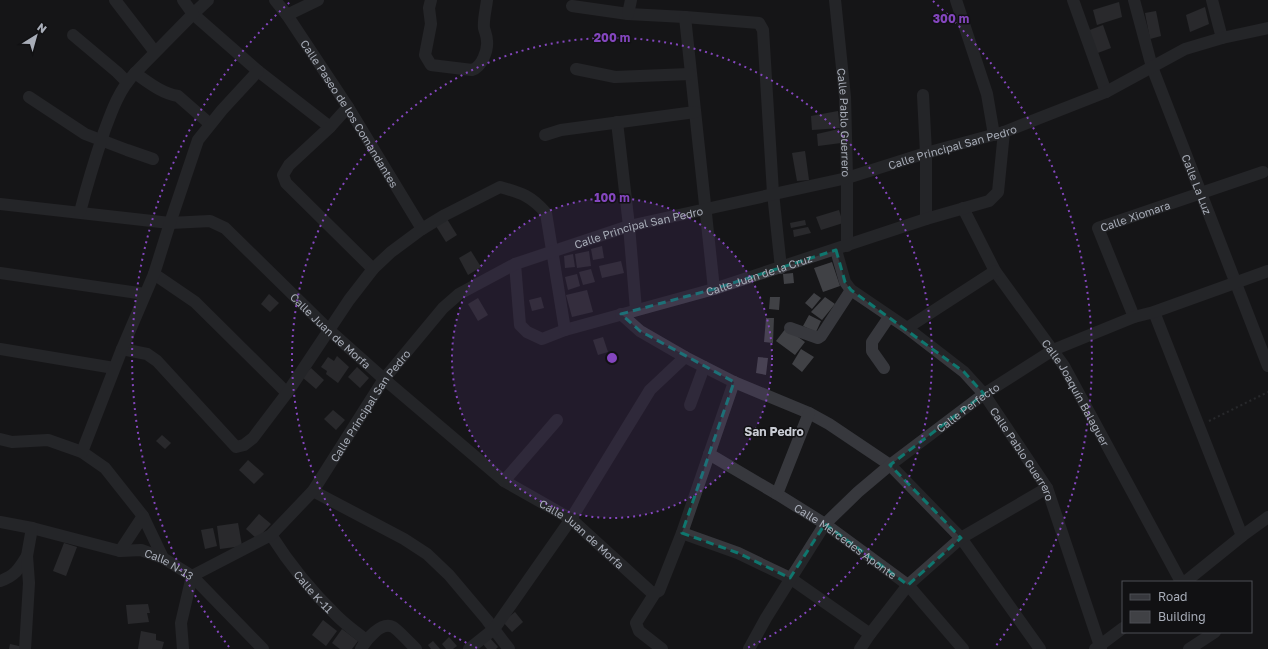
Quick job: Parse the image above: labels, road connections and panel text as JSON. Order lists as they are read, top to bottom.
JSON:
{
  "streets": {
    "street": [
      "Calle Paseo de los Comandantes",
      "Calle Pablo Guerrero",
      "Calle Principal San Pedro",
      "Calle La Luz",
      "Calle Xiomara",
      "Calle Juan de la Cruz",
      "Calle Juan de Morfa",
      "Calle Joaquín Balaguer",
      "Calle Perfecto",
      "Calle Mercedes Aponte",
      "Calle N-13",
      "Calle K-11"
    ]
  },
  "crossings": [
    ["Calle Pablo Guerrero", "Calle Principal San Pedro"],
    ["Calle Pablo Guerrero", "Calle Juan de la Cruz"],
    ["Calle Pablo Guerrero", "Calle Perfecto"],
    ["Calle Principal San Pedro", "Calle La Luz"],
    ["Calle Principal San Pedro", "Calle Juan de la Cruz"],
    ["Calle Principal San Pedro", "Calle Juan de Morfa"],
    ["Calle Principal San Pedro", "Calle N-13"],
    ["Calle Principal San Pedro", "Calle K-11"],
    ["Calle La Luz", "Calle Xiomara"],
    ["Calle La Luz", "Calle Perfecto"],
    ["Calle Xiomara", "Calle Perfecto"],
    ["Calle Juan de la Cruz", "Calle Joaquín Balaguer"],
    ["Calle Joaquín Balaguer", "Calle Perfecto"],
    ["Calle Perfecto", "Calle Mercedes Aponte"]
  ],
  "districts": ["San Pedro"],
  "legend": ["Road", "Building"],
  "north": "top right",
  "rings": ["300 m", "200 m", "100 m"]
}
